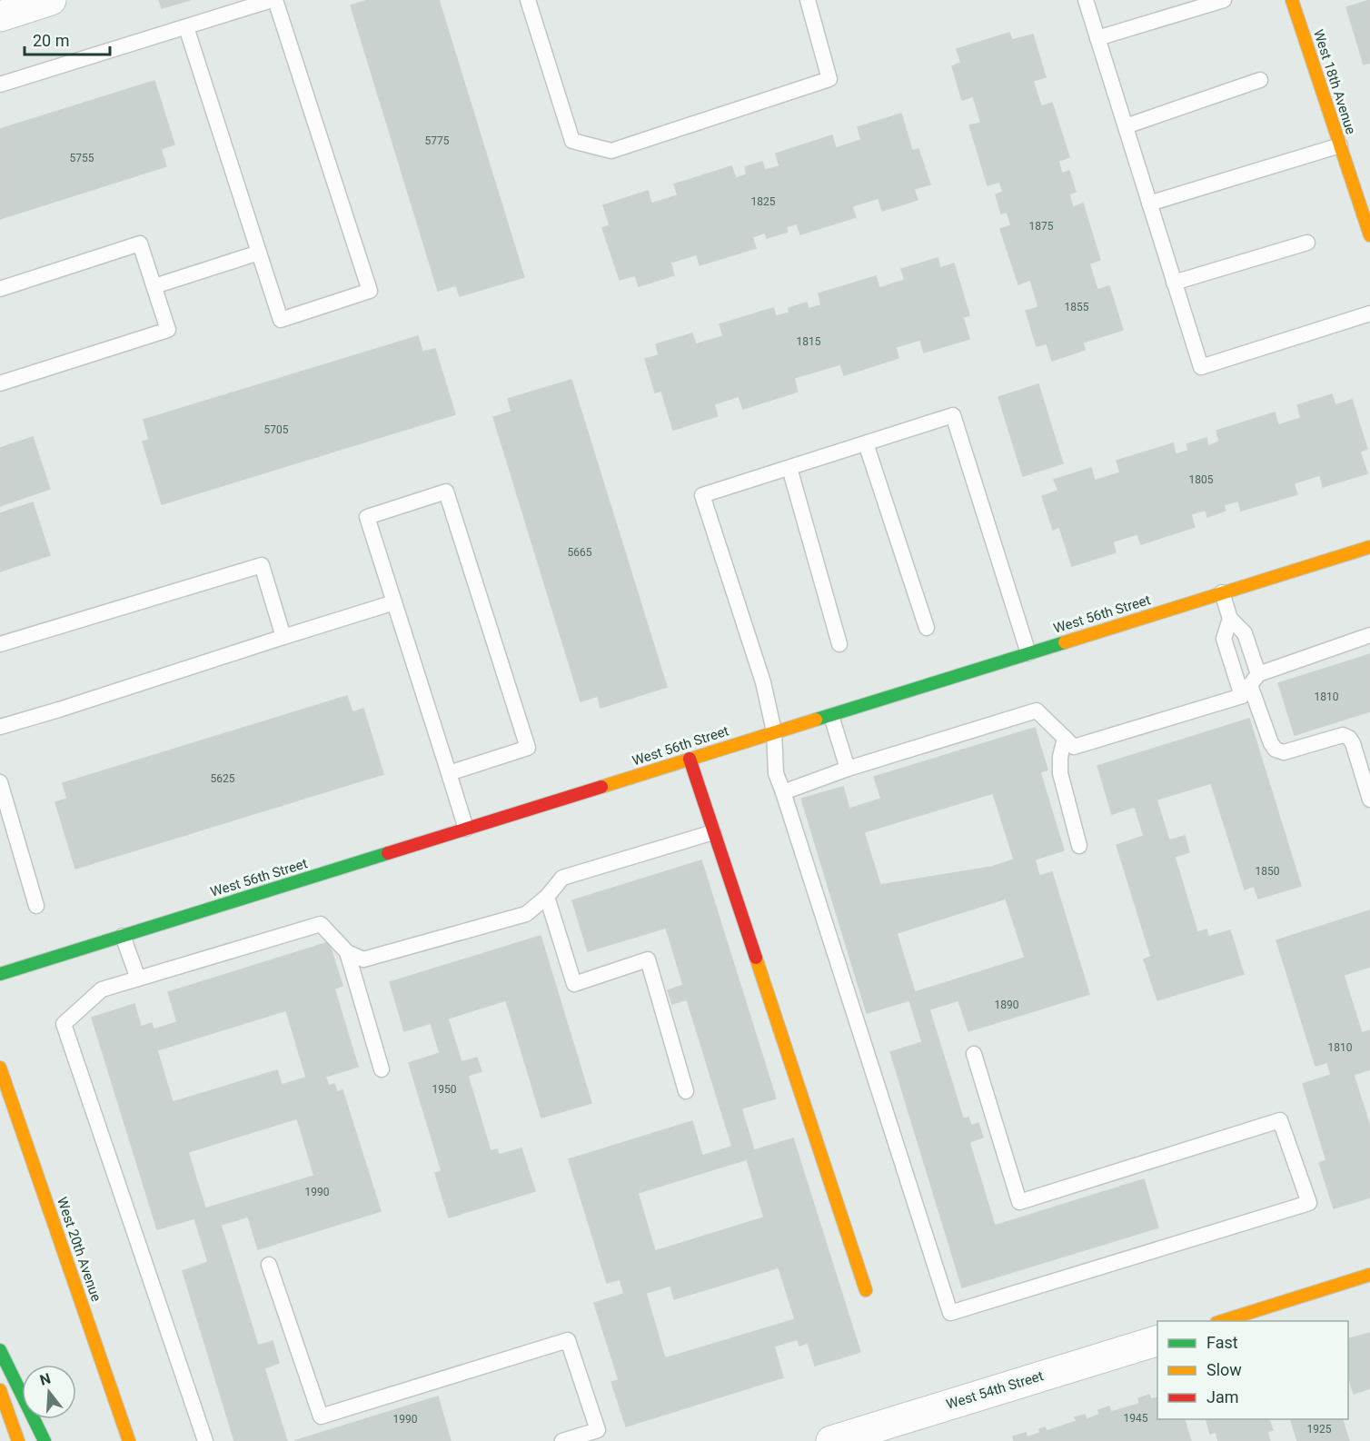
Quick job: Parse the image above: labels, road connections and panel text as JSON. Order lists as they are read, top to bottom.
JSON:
{
  "streets": {
    "main road": ["West 18th Avenue", "West 56th Street", "West 20th Avenue"],
    "street": ["West 54th Street"]
  },
  "house_numbers": [
    "5775",
    "5755",
    "1825",
    "1875",
    "1855",
    "1815",
    "5705",
    "1805",
    "5665",
    "1810",
    "5625",
    "1850",
    "1890",
    "1810",
    "1950",
    "1990",
    "1945",
    "1990",
    "1925"
  ],
  "legend": ["Fast", "Slow", "Jam"],
  "scale_bar": "20 m",
  "north": "top"
}
